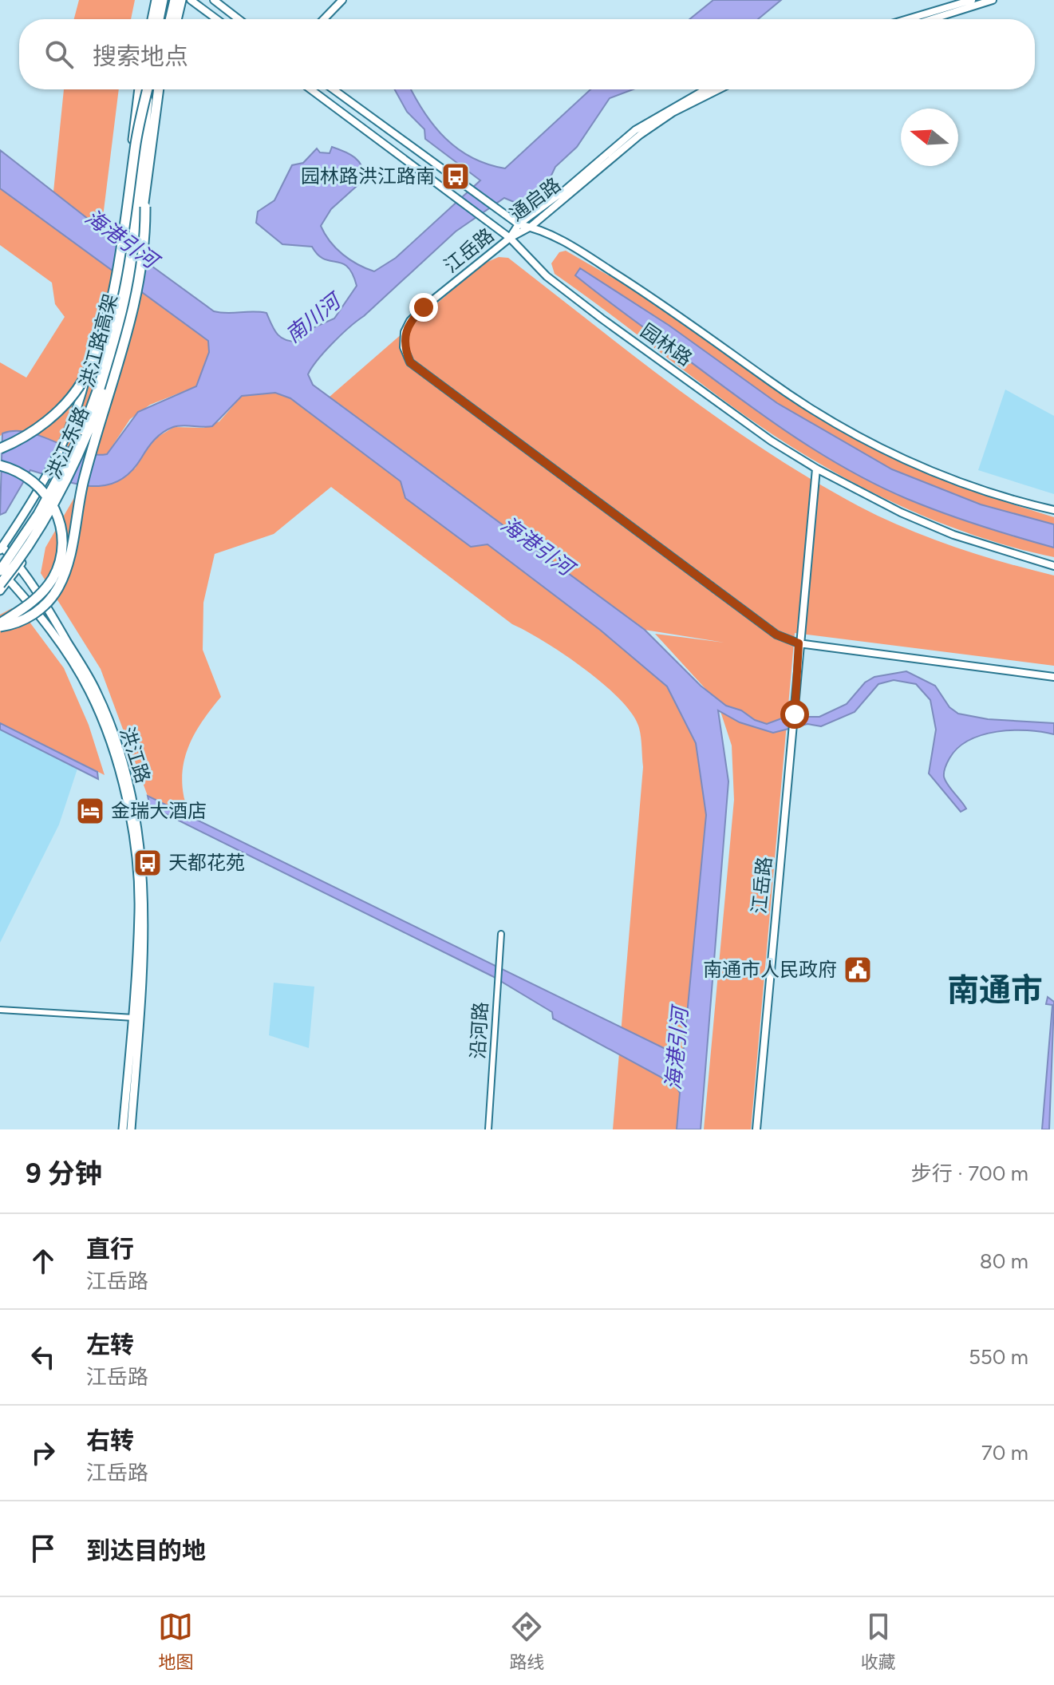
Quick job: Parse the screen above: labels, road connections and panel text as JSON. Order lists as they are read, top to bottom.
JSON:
{
  "streets": {
    "highway": ["洪江路高架"],
    "main road": ["洪江东路", "洪江路"],
    "street": [
      "通启路",
      "江岳路",
      "园林路",
      "沿河路"
    ]
  },
  "crossings": [
    ["通启路", "江岳路"],
    ["通启路", "园林路"],
    ["江岳路", "园林路"],
    ["洪江路高架", "洪江东路"],
    ["洪江路高架", "洪江路"],
    ["洪江东路", "洪江路"]
  ],
  "districts": ["南通市"],
  "water": ["海港引河", "南川河"],
  "places": {
    "bus stop": ["园林路洪江路南", "天都花苑"],
    "hotel": ["金瑞大酒店"],
    "public building": ["南通市人民政府"]
  },
  "north": "left",
  "page": {
    "search": "搜索地点",
    "heading": ["9 分钟", "步行 · 700 m"],
    "list": [
      ["直行", "江岳路", "80 m"],
      ["左转", "江岳路", "550 m"],
      ["右转", "江岳路", "70 m"],
      "到达目的地"
    ],
    "nav": ["地图", "路线", "收藏"]
  }
}
